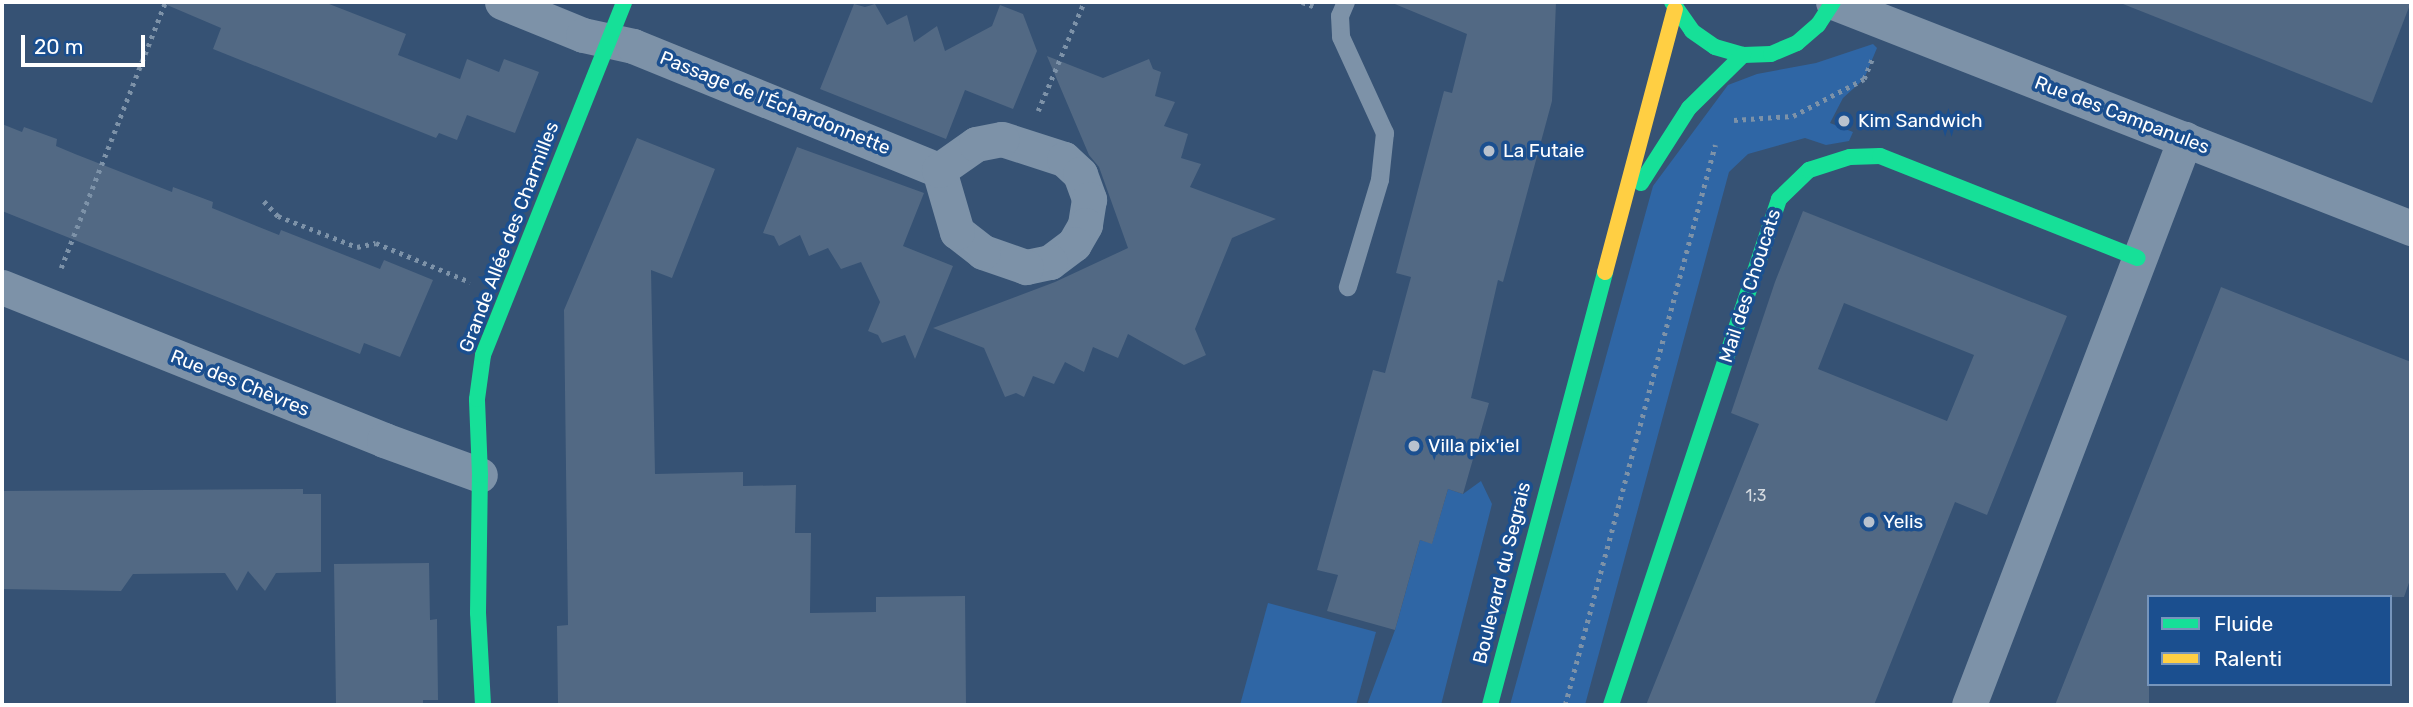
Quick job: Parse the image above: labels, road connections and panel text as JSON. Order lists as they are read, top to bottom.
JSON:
{
  "streets": {
    "street": [
      "Passage de l'Échardonnette",
      "Rue des Campanules",
      "Grande Allée des Charmilles",
      "Mail des Choucats",
      "Rue des Chèvres",
      "Boulevard du Segrais"
    ]
  },
  "crossings": [
    ["Passage de l'Échardonnette", "Grande Allée des Charmilles"],
    ["Grande Allée des Charmilles", "Rue des Chèvres"]
  ],
  "places": [
    "Kim Sandwich",
    "La Futaie",
    "Villa pix'iel",
    "Yelis"
  ],
  "house_numbers": ["1;3"],
  "legend": ["Fluide", "Ralenti"],
  "scale_bar": "20 m"
}
